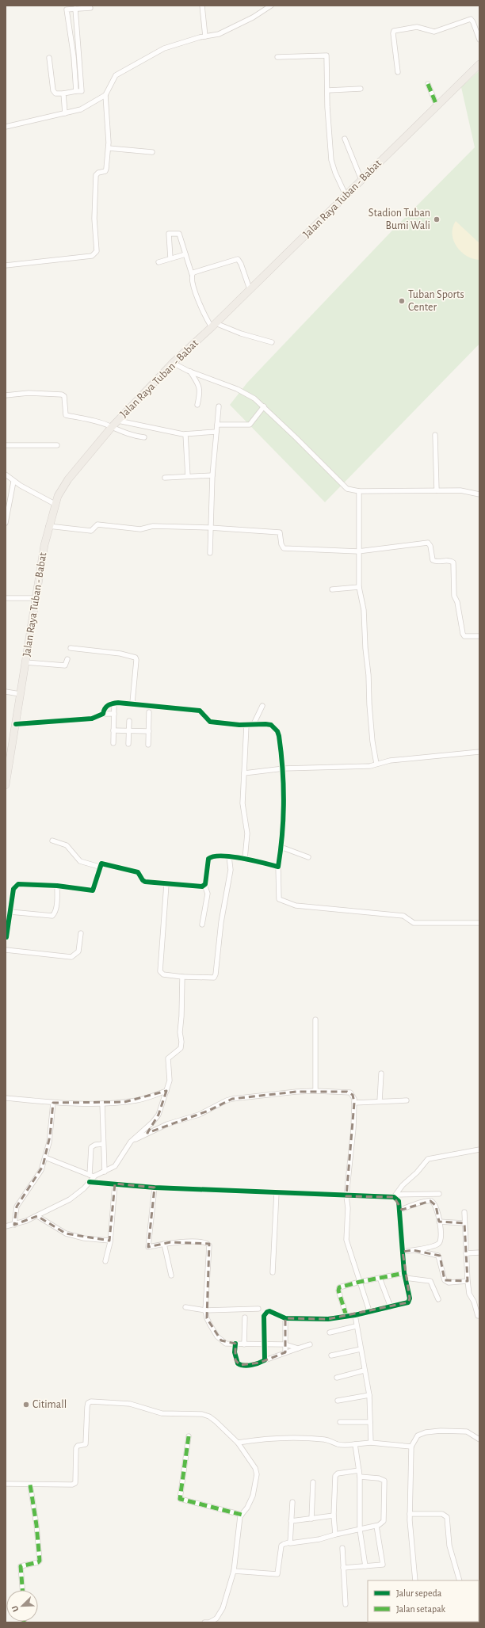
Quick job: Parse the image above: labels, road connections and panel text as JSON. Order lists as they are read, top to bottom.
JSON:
{
  "streets": {
    "highway": ["Jalan Raya Tuban - Babat"]
  },
  "places": ["Stadion Tuban Bumi Wali", "Tuban Sports Center", "Citimall"],
  "legend": ["Jalur sepeda", "Jalan setapak"],
  "north": "bottom left"
}
